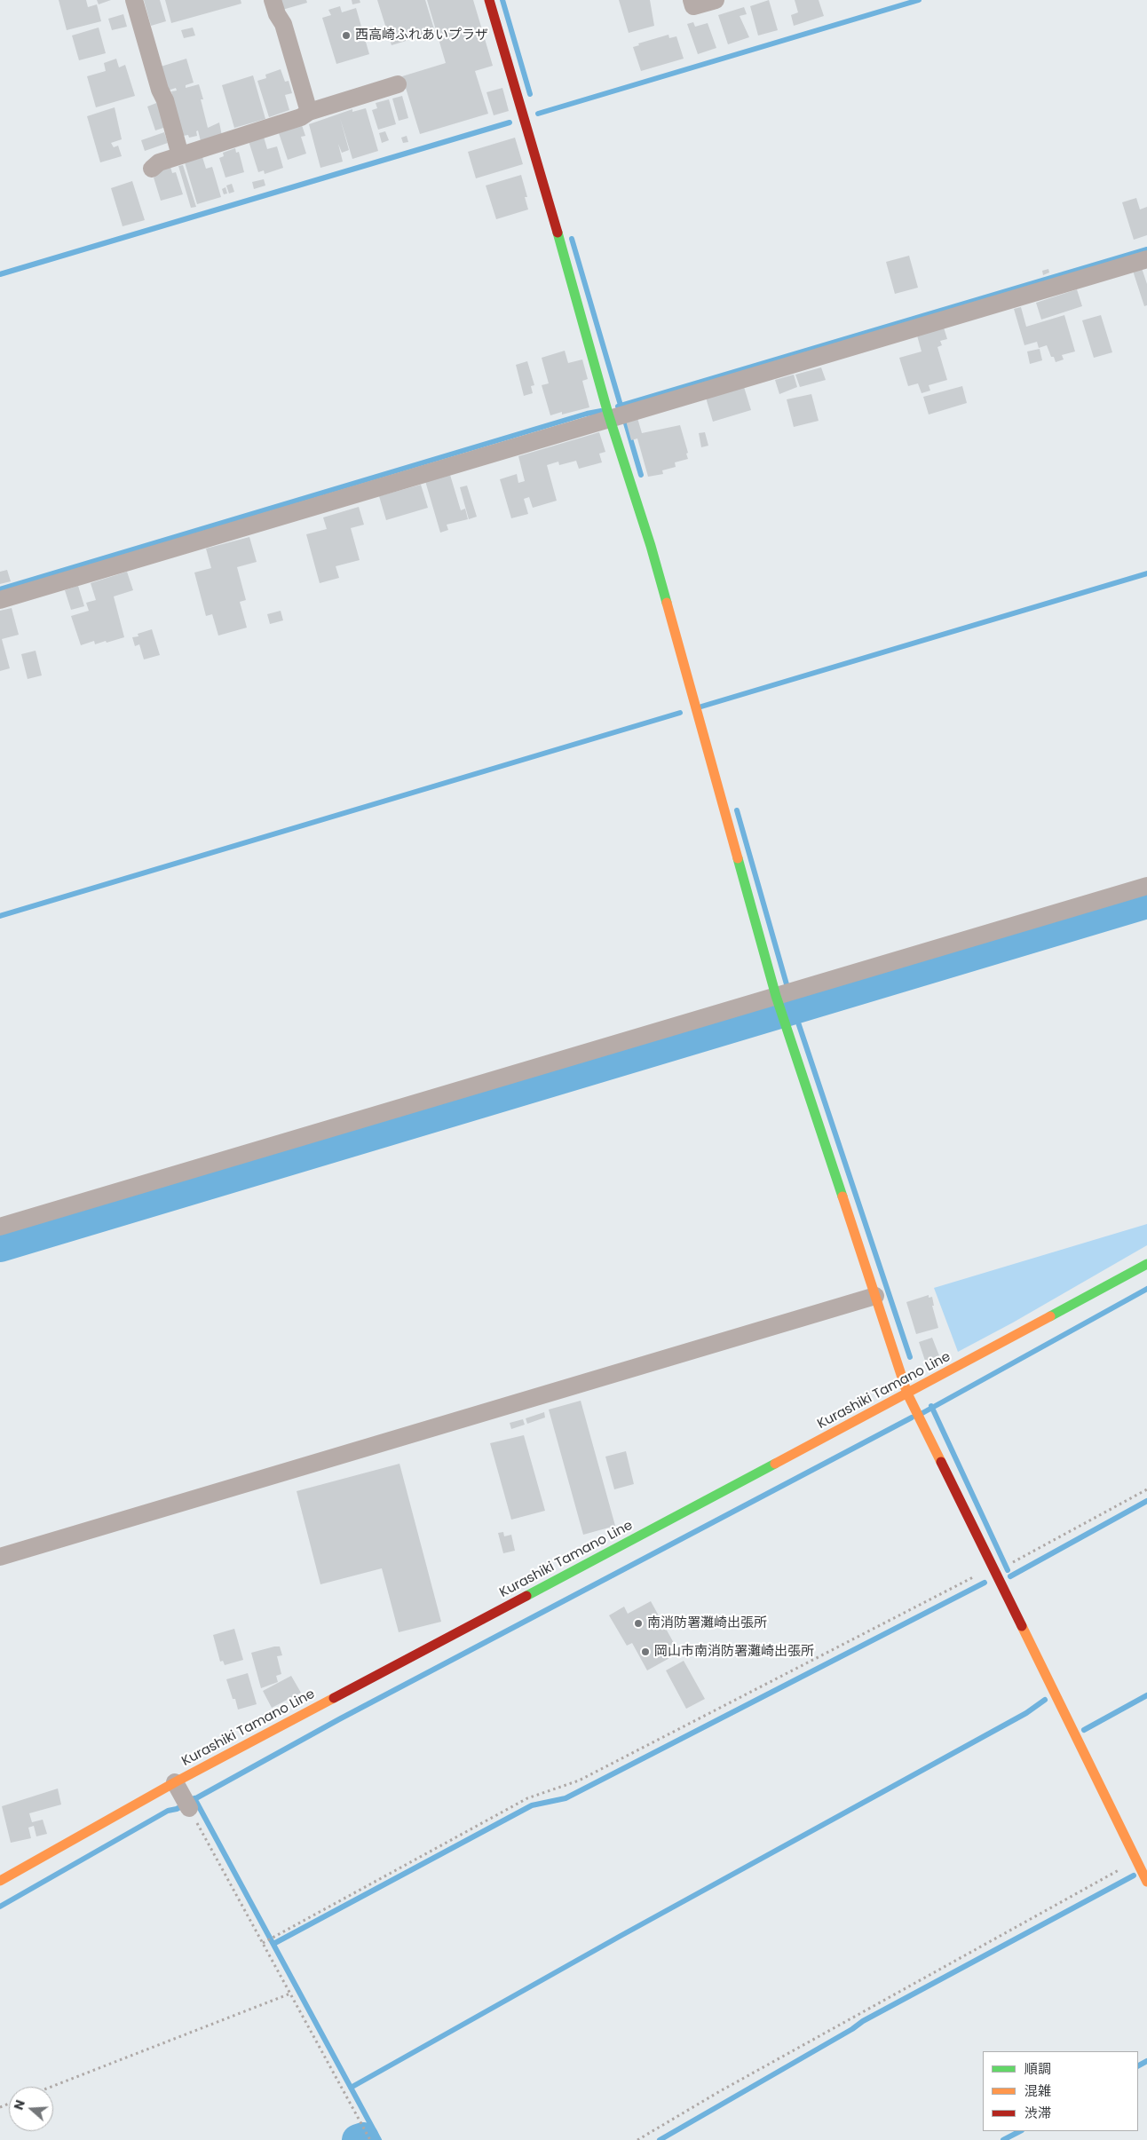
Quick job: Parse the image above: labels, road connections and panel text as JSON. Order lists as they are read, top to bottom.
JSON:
{
  "streets": {
    "street": ["Kurashiki Tamano Line"]
  },
  "places": ["西高崎ふれあいプラザ", "南消防署灘崎出張所", "岡山市南消防署灘崎出張所"],
  "legend": ["順調", "混雑", "渋滞"],
  "north": "left"
}
